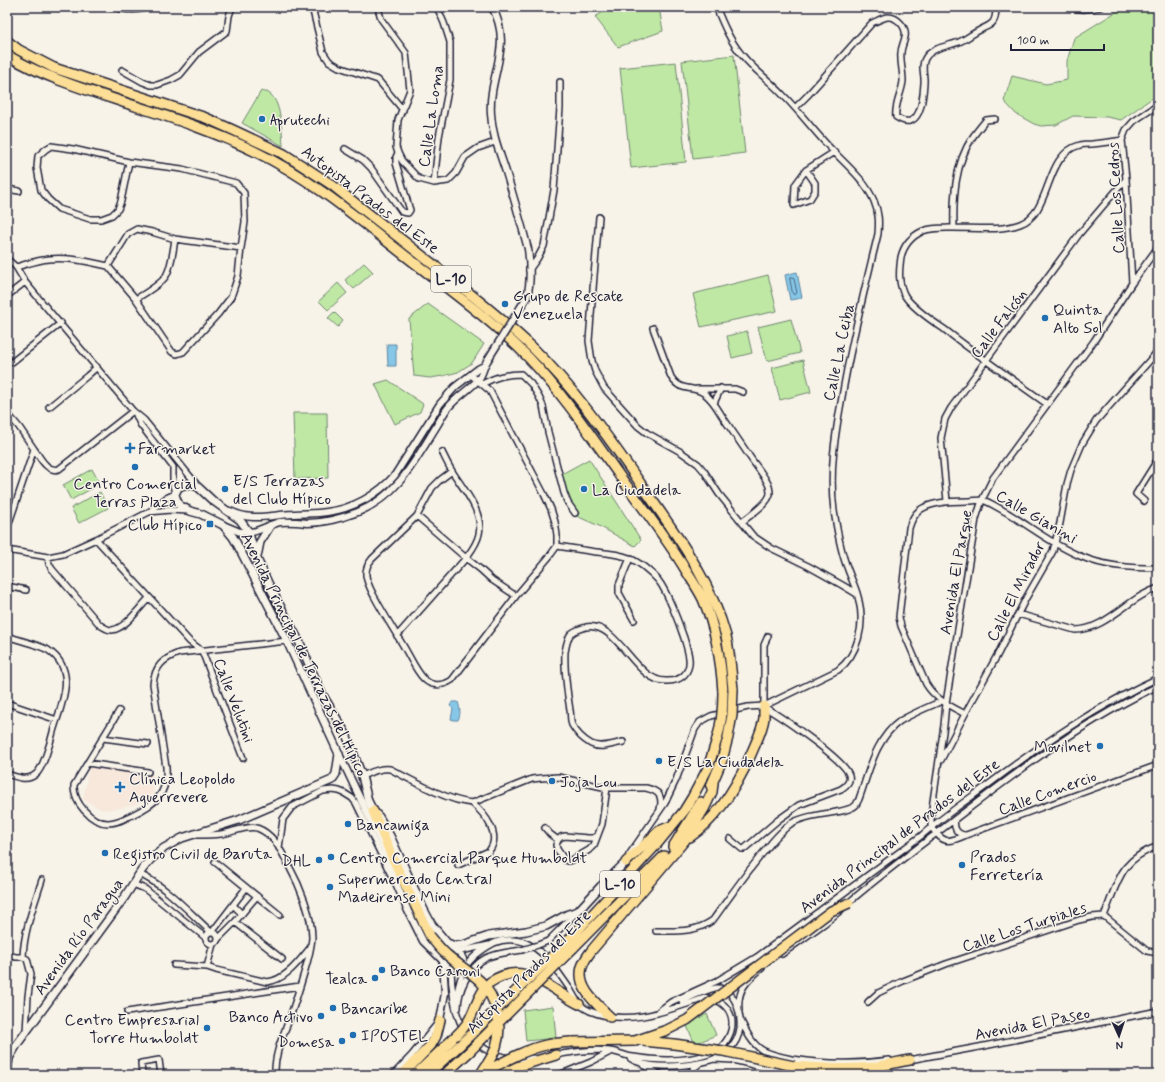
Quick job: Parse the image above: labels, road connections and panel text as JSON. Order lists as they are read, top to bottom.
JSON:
{
  "streets": {
    "highway": ["Autopista Prados del Este", "L-10"],
    "main road": ["Avenida Principal de Terrazas del Hípico", "Avenida Río Paragua"],
    "street": [
      "Calle La Loma",
      "Calle Los Cedros",
      "Calle Falcón",
      "Calle La Ceiba",
      "Calle Gianini",
      "Avenida El Parque",
      "Calle El Mirador",
      "Calle Velutini",
      "Calle Comercio",
      "Avenida Principal de Prados del Este",
      "Calle Los Turpiales",
      "Avenida El Paseo"
    ]
  },
  "crossings": [
    ["Calle Los Cedros", "Calle Falcón"],
    ["Calle Los Cedros", "Avenida El Parque"],
    ["Calle Falcón", "Calle Gianini"],
    ["Calle Gianini", "Avenida El Parque"],
    ["Calle Gianini", "Calle El Mirador"],
    ["Avenida El Parque", "Calle El Mirador"],
    ["Avenida El Parque", "Avenida Principal de Prados del Este"],
    ["Avenida Principal de Terrazas del Hípico", "Avenida Río Paragua"],
    ["Calle Comercio", "Avenida Principal de Prados del Este"]
  ],
  "places": {
    "other": [
      "Aprutechi",
      "Grupo de Rescate Venezuela",
      "Quinta Alto Sol",
      "Centro Comercial Terras Plaza",
      "E/S Terrazas del Club Hípico",
      "La Ciudadela",
      "Movilnet",
      "E/S La Ciudadela",
      "Joja Lou",
      "Bancamiga",
      "Registro Civil de Baruta",
      "Centro Comercial Parque Humboldt",
      "DHL",
      "Prados Ferretería",
      "Supermercado Central Madeirense Mini",
      "Banco Caroní",
      "Tealca",
      "Bancaribe",
      "Banco Activo",
      "Centro Empresarial Torre Humboldt",
      "IPOSTEL",
      "Domesa"
    ],
    "health": ["Farmarket", "Clínica Leopoldo Aguerrevere"],
    "transit": ["Club Hípico"]
  },
  "scale_bar": "100 m",
  "north": "bottom"
}
